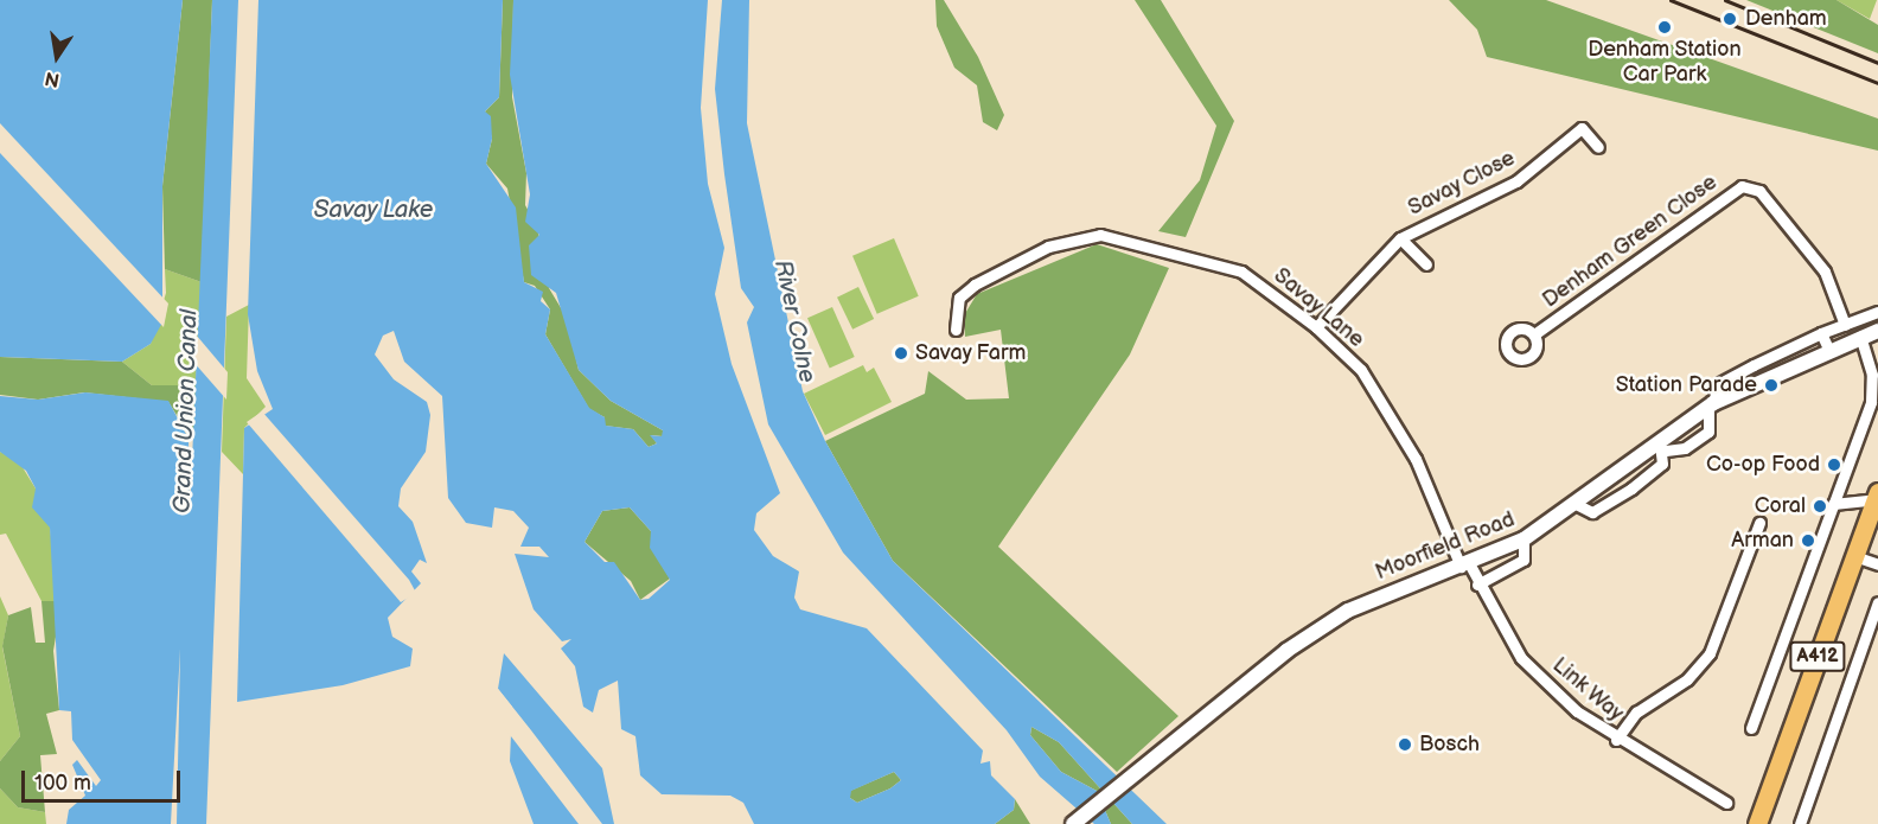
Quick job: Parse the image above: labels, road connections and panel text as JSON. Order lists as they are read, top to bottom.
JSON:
{
  "streets": {
    "main road": ["A412"],
    "street": [
      "Savay Close",
      "Denham Green Close",
      "Savay Lane",
      "Moorfield Road",
      "Link Way"
    ]
  },
  "crossings": [
    ["Savay Close", "Savay Lane"],
    ["Savay Lane", "Moorfield Road"],
    ["Savay Lane", "Link Way"],
    ["Moorfield Road", "Link Way"]
  ],
  "water": ["Savay Lake", "River Colne", "Grand Union Canal"],
  "places": [
    "Denham",
    "Denham Station Car Park",
    "Savay Farm",
    "Station Parade",
    "Co-op Food",
    "Coral",
    "Arman",
    "Bosch"
  ],
  "scale_bar": "100 m",
  "north": "bottom"
}
